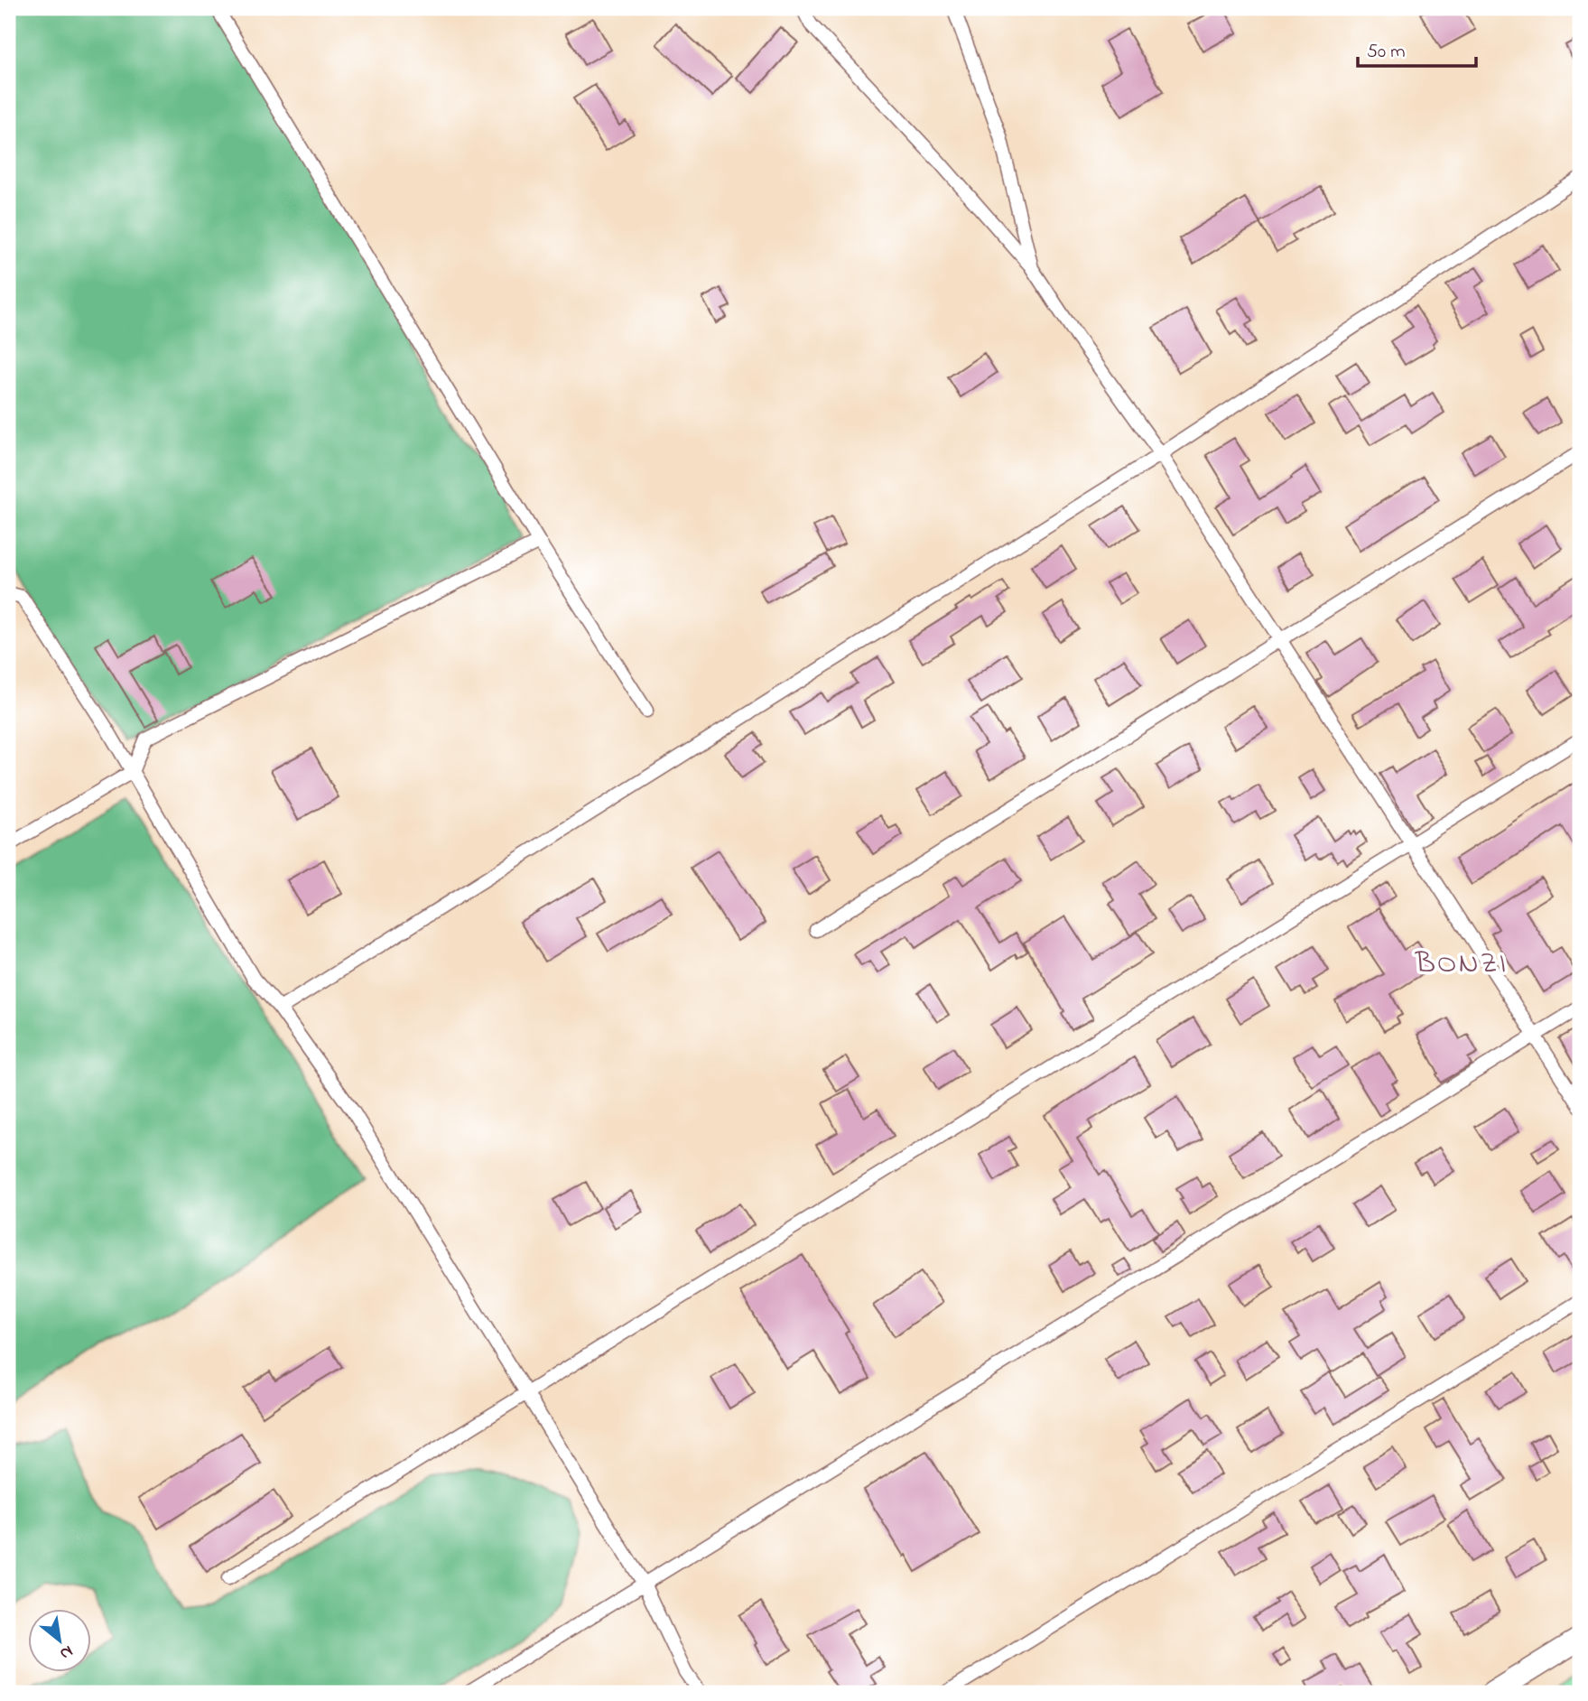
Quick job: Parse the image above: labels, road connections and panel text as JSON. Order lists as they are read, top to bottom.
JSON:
{
  "districts": ["BONZI"],
  "scale_bar": "50 m",
  "north": "bottom right"
}
